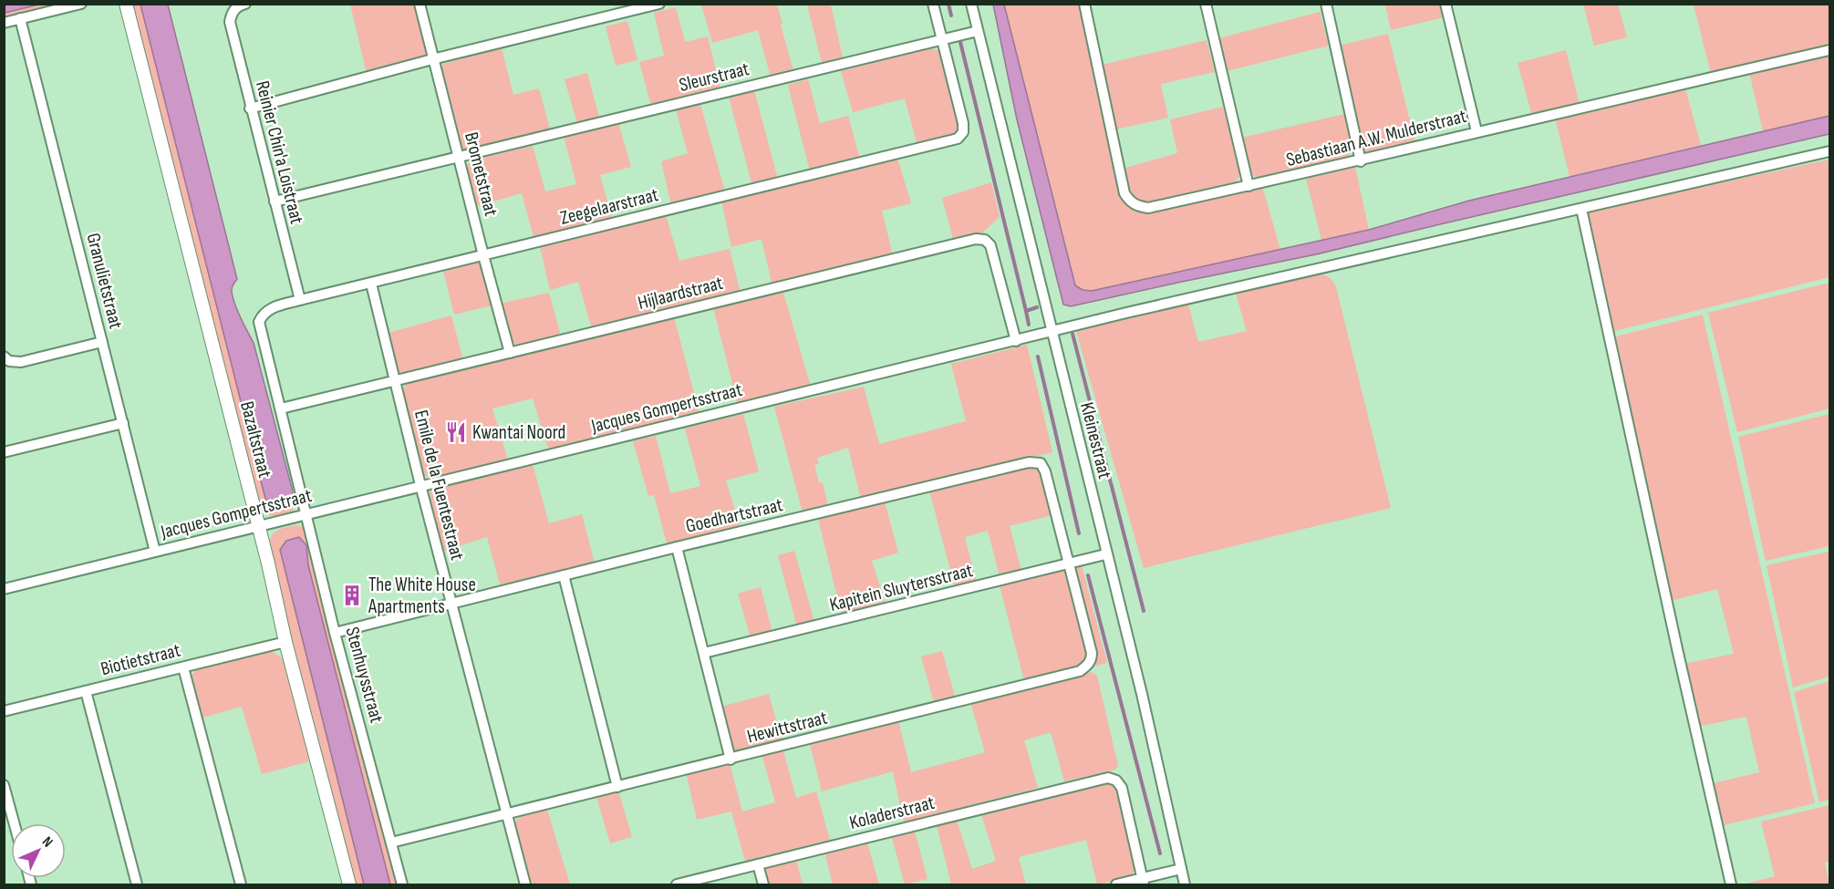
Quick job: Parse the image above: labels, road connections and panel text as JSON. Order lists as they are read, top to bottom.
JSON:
{
  "streets": {
    "street": [
      "Sleurstraat",
      "Sebastiaan A.W. Mulderstraat",
      "Reinier Chin'a Loistraat",
      "Brometstraat",
      "Zeegelaarstraat",
      "Granulietstraat",
      "Hijlaardstraat",
      "Jacques Gompertsstraat",
      "Bazaltstraat",
      "Kleinestraat",
      "Emile de la Fuentestraat",
      "Goedhartstraat",
      "Kapitein Sluytersstraat",
      "Biotietstraat",
      "Stenhuysstraat",
      "Hewittstraat",
      "Koladerstraat"
    ]
  },
  "crossings": [
    ["Sleurstraat", "Reinier Chin'a Loistraat"],
    ["Sleurstraat", "Brometstraat"],
    ["Sleurstraat", "Zeegelaarstraat"],
    ["Sleurstraat", "Kleinestraat"],
    ["Reinier Chin'a Loistraat", "Zeegelaarstraat"],
    ["Brometstraat", "Zeegelaarstraat"],
    ["Brometstraat", "Hijlaardstraat"],
    ["Zeegelaarstraat", "Emile de la Fuentestraat"],
    ["Zeegelaarstraat", "Stenhuysstraat"],
    ["Granulietstraat", "Jacques Gompertsstraat"],
    ["Hijlaardstraat", "Jacques Gompertsstraat"],
    ["Hijlaardstraat", "Emile de la Fuentestraat"],
    ["Hijlaardstraat", "Stenhuysstraat"],
    ["Jacques Gompertsstraat", "Bazaltstraat"],
    ["Jacques Gompertsstraat", "Kleinestraat"],
    ["Jacques Gompertsstraat", "Emile de la Fuentestraat"],
    ["Jacques Gompertsstraat", "Stenhuysstraat"],
    ["Bazaltstraat", "Biotietstraat"],
    ["Kleinestraat", "Kapitein Sluytersstraat"],
    ["Emile de la Fuentestraat", "Goedhartstraat"],
    ["Emile de la Fuentestraat", "Hewittstraat"],
    ["Goedhartstraat", "Kapitein Sluytersstraat"],
    ["Goedhartstraat", "Stenhuysstraat"],
    ["Goedhartstraat", "Hewittstraat"],
    ["Kapitein Sluytersstraat", "Hewittstraat"],
    ["Stenhuysstraat", "Hewittstraat"]
  ],
  "places": {
    "restaurant": ["Kwantai Noord"],
    "building": ["The White House Apartments"]
  },
  "north": "top right"
}
